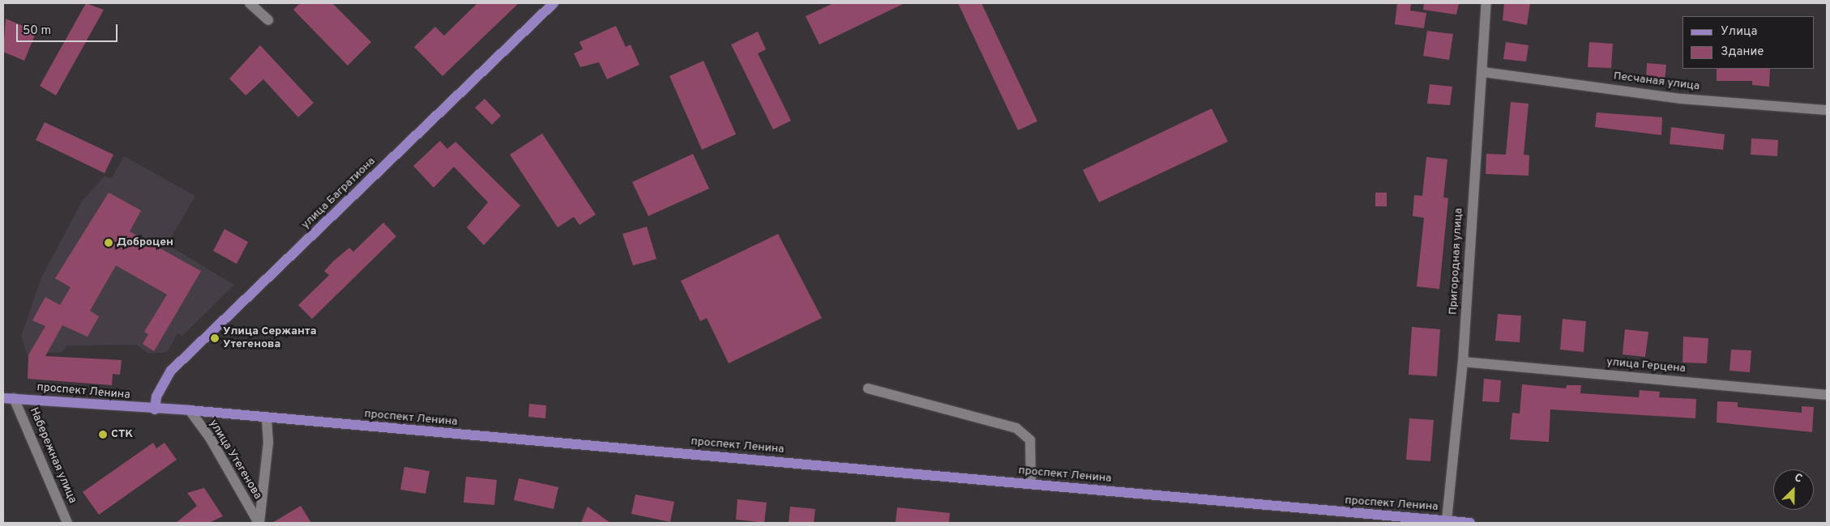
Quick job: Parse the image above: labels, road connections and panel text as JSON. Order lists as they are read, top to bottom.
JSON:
{
  "streets": {
    "main road": ["улица Багратиона", "проспект Ленина"],
    "street": [
      "Песчаная улица",
      "Пригородная улица",
      "улица Герцена",
      "Набережная улица",
      "улица Утегенова"
    ]
  },
  "crossings": [
    ["Песчаная улица", "Пригородная улица"],
    ["улица Багратиона", "проспект Ленина"],
    ["Пригородная улица", "улица Герцена"],
    ["Пригородная улица", "проспект Ленина"],
    ["проспект Ленина", "Набережная улица"],
    ["проспект Ленина", "улица Утегенова"]
  ],
  "places": ["Доброцен", "Улица Сержанта Утегенова", "СТК"],
  "legend": ["Улица", "Здание"],
  "scale_bar": "50 m",
  "north": "top right"
}
